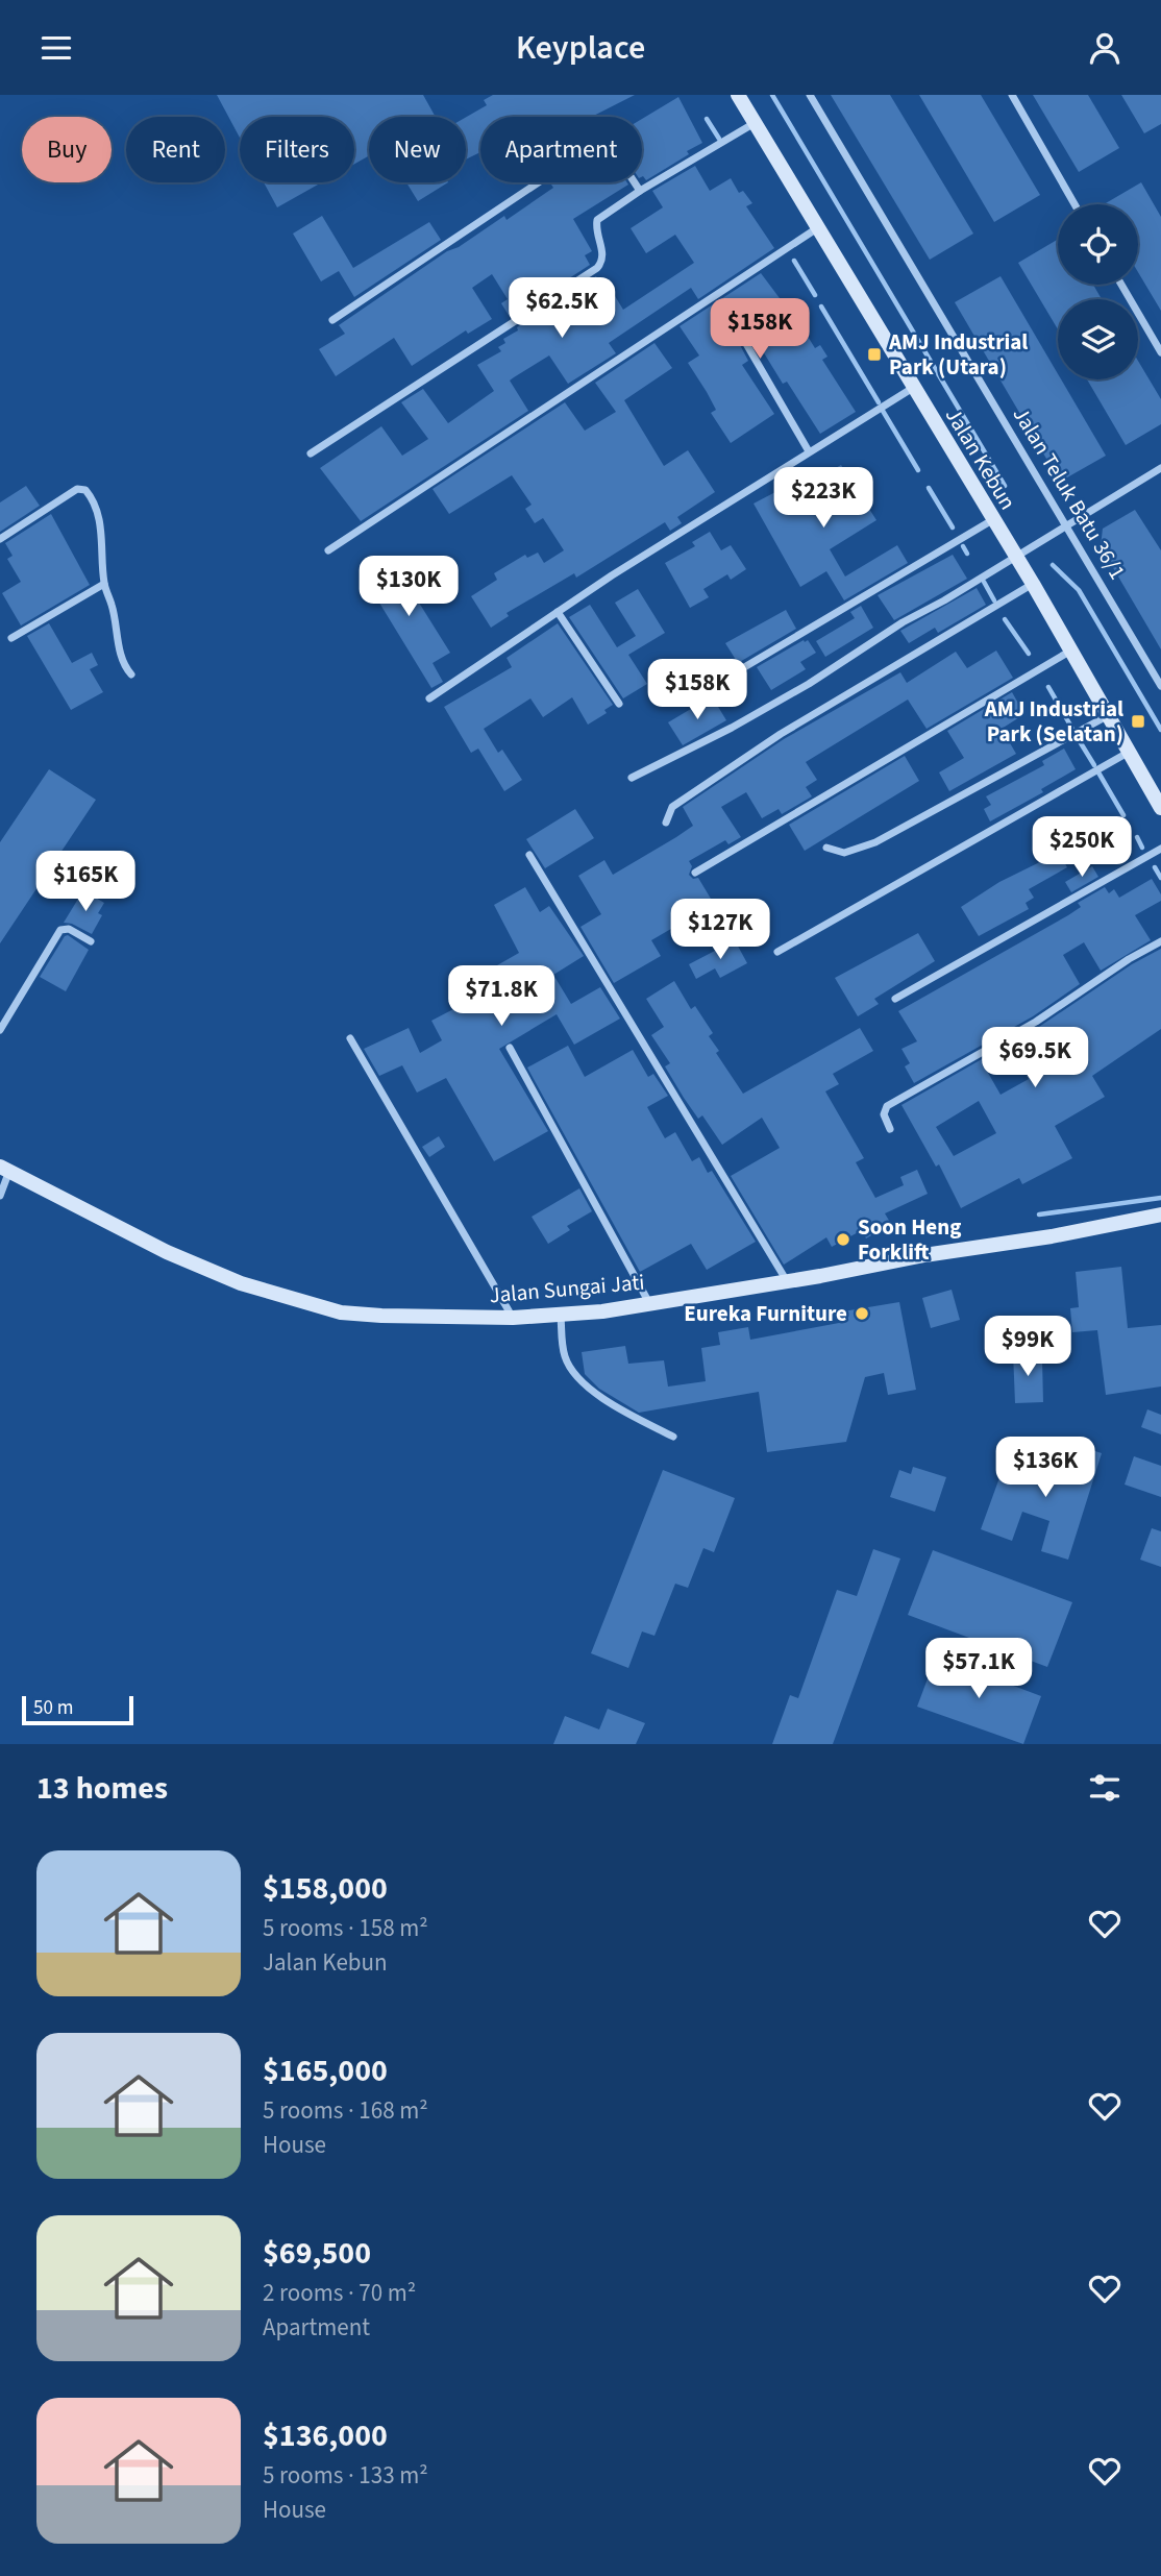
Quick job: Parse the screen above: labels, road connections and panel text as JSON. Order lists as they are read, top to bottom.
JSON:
{
  "streets": {
    "main road": ["Jalan Kebun", "Jalan Sungai Jati"],
    "street": ["Jalan Teluk Batu 36/1"]
  },
  "places": {
    "transit": ["AMJ Industrial Park (Utara)", "AMJ Industrial Park (Selatan)"],
    "other": ["Soon Heng Forklift", "Eureka Furniture"]
  },
  "scale_bar": "50 m",
  "page": {
    "header": "Keyplace",
    "chip": [
      "Buy",
      "Rent",
      "Filters",
      "New",
      "Apartment"
    ],
    "price": [
      "$62.5K",
      "$158K",
      "$223K",
      "$130K",
      "$158K",
      "$250K",
      "$165K",
      "$127K",
      "$71.8K",
      "$69.5K",
      "$99K",
      "$136K",
      "$57.1K"
    ],
    "scale": "50 m",
    "heading": "13 homes",
    "list": [
      {
        "name": "$158,000",
        "note": "5 rooms · 158 m² · Jalan Kebun"
      },
      {
        "name": "$165,000",
        "note": "5 rooms · 168 m² · House"
      },
      {
        "name": "$69,500",
        "note": "2 rooms · 70 m² · Apartment"
      },
      {
        "name": "$136,000",
        "note": "5 rooms · 133 m² · House"
      }
    ]
  }
}
